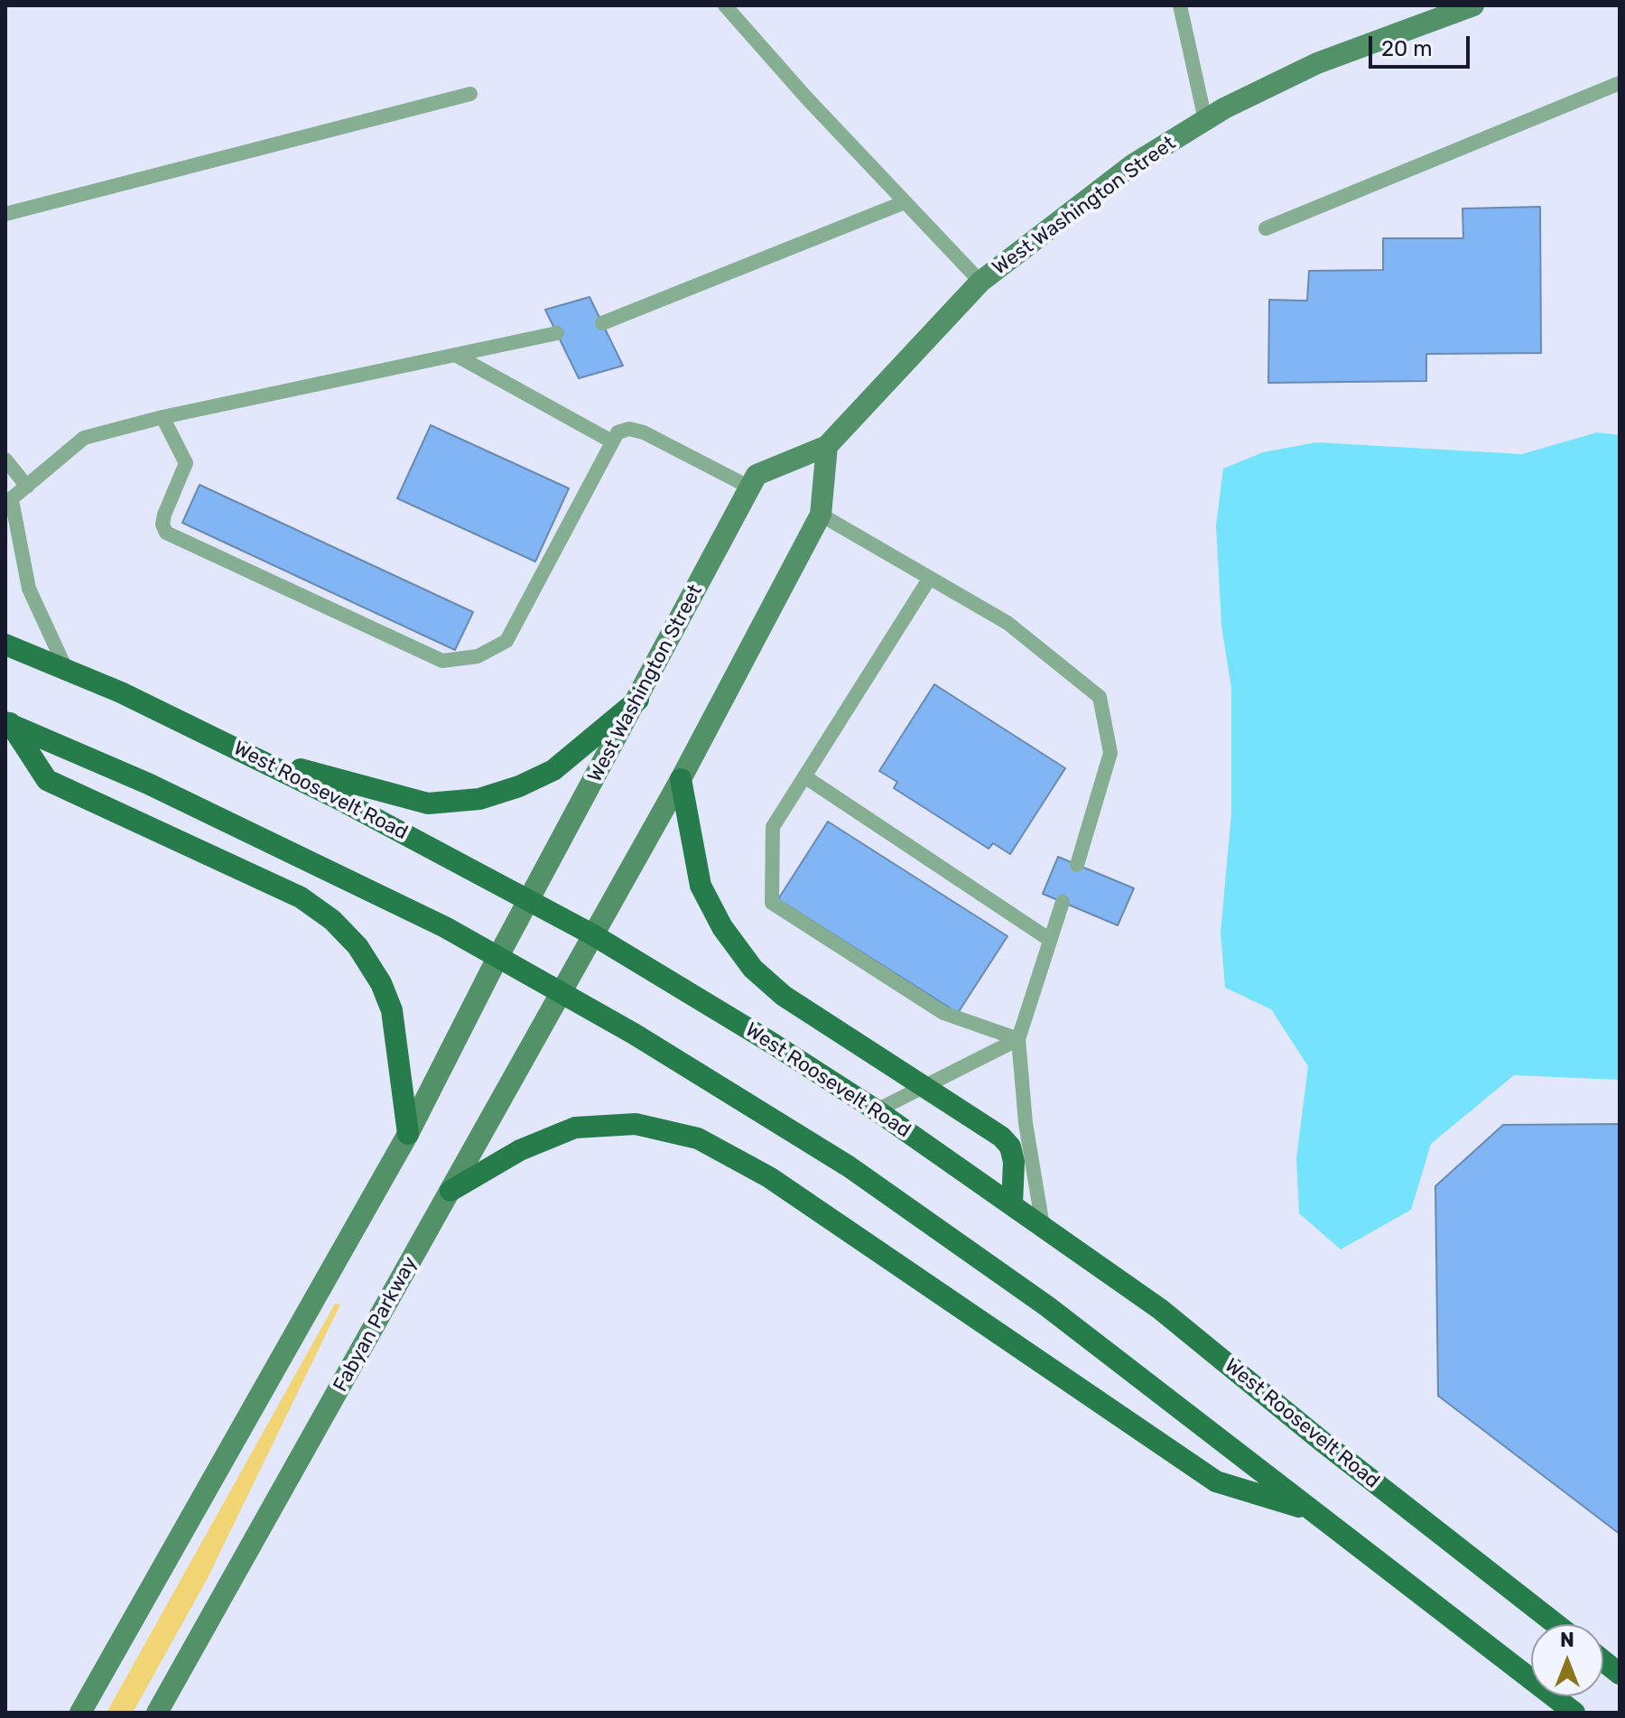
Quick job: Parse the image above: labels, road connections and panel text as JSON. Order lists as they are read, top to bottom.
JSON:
{
  "streets": {
    "main road": ["West Washington Street", "West Roosevelt Road", "Fabyan Parkway"]
  },
  "crossings": [
    ["West Washington Street", "West Roosevelt Road"],
    ["West Roosevelt Road", "Fabyan Parkway"]
  ],
  "scale_bar": "20 m",
  "north": "top"
}
